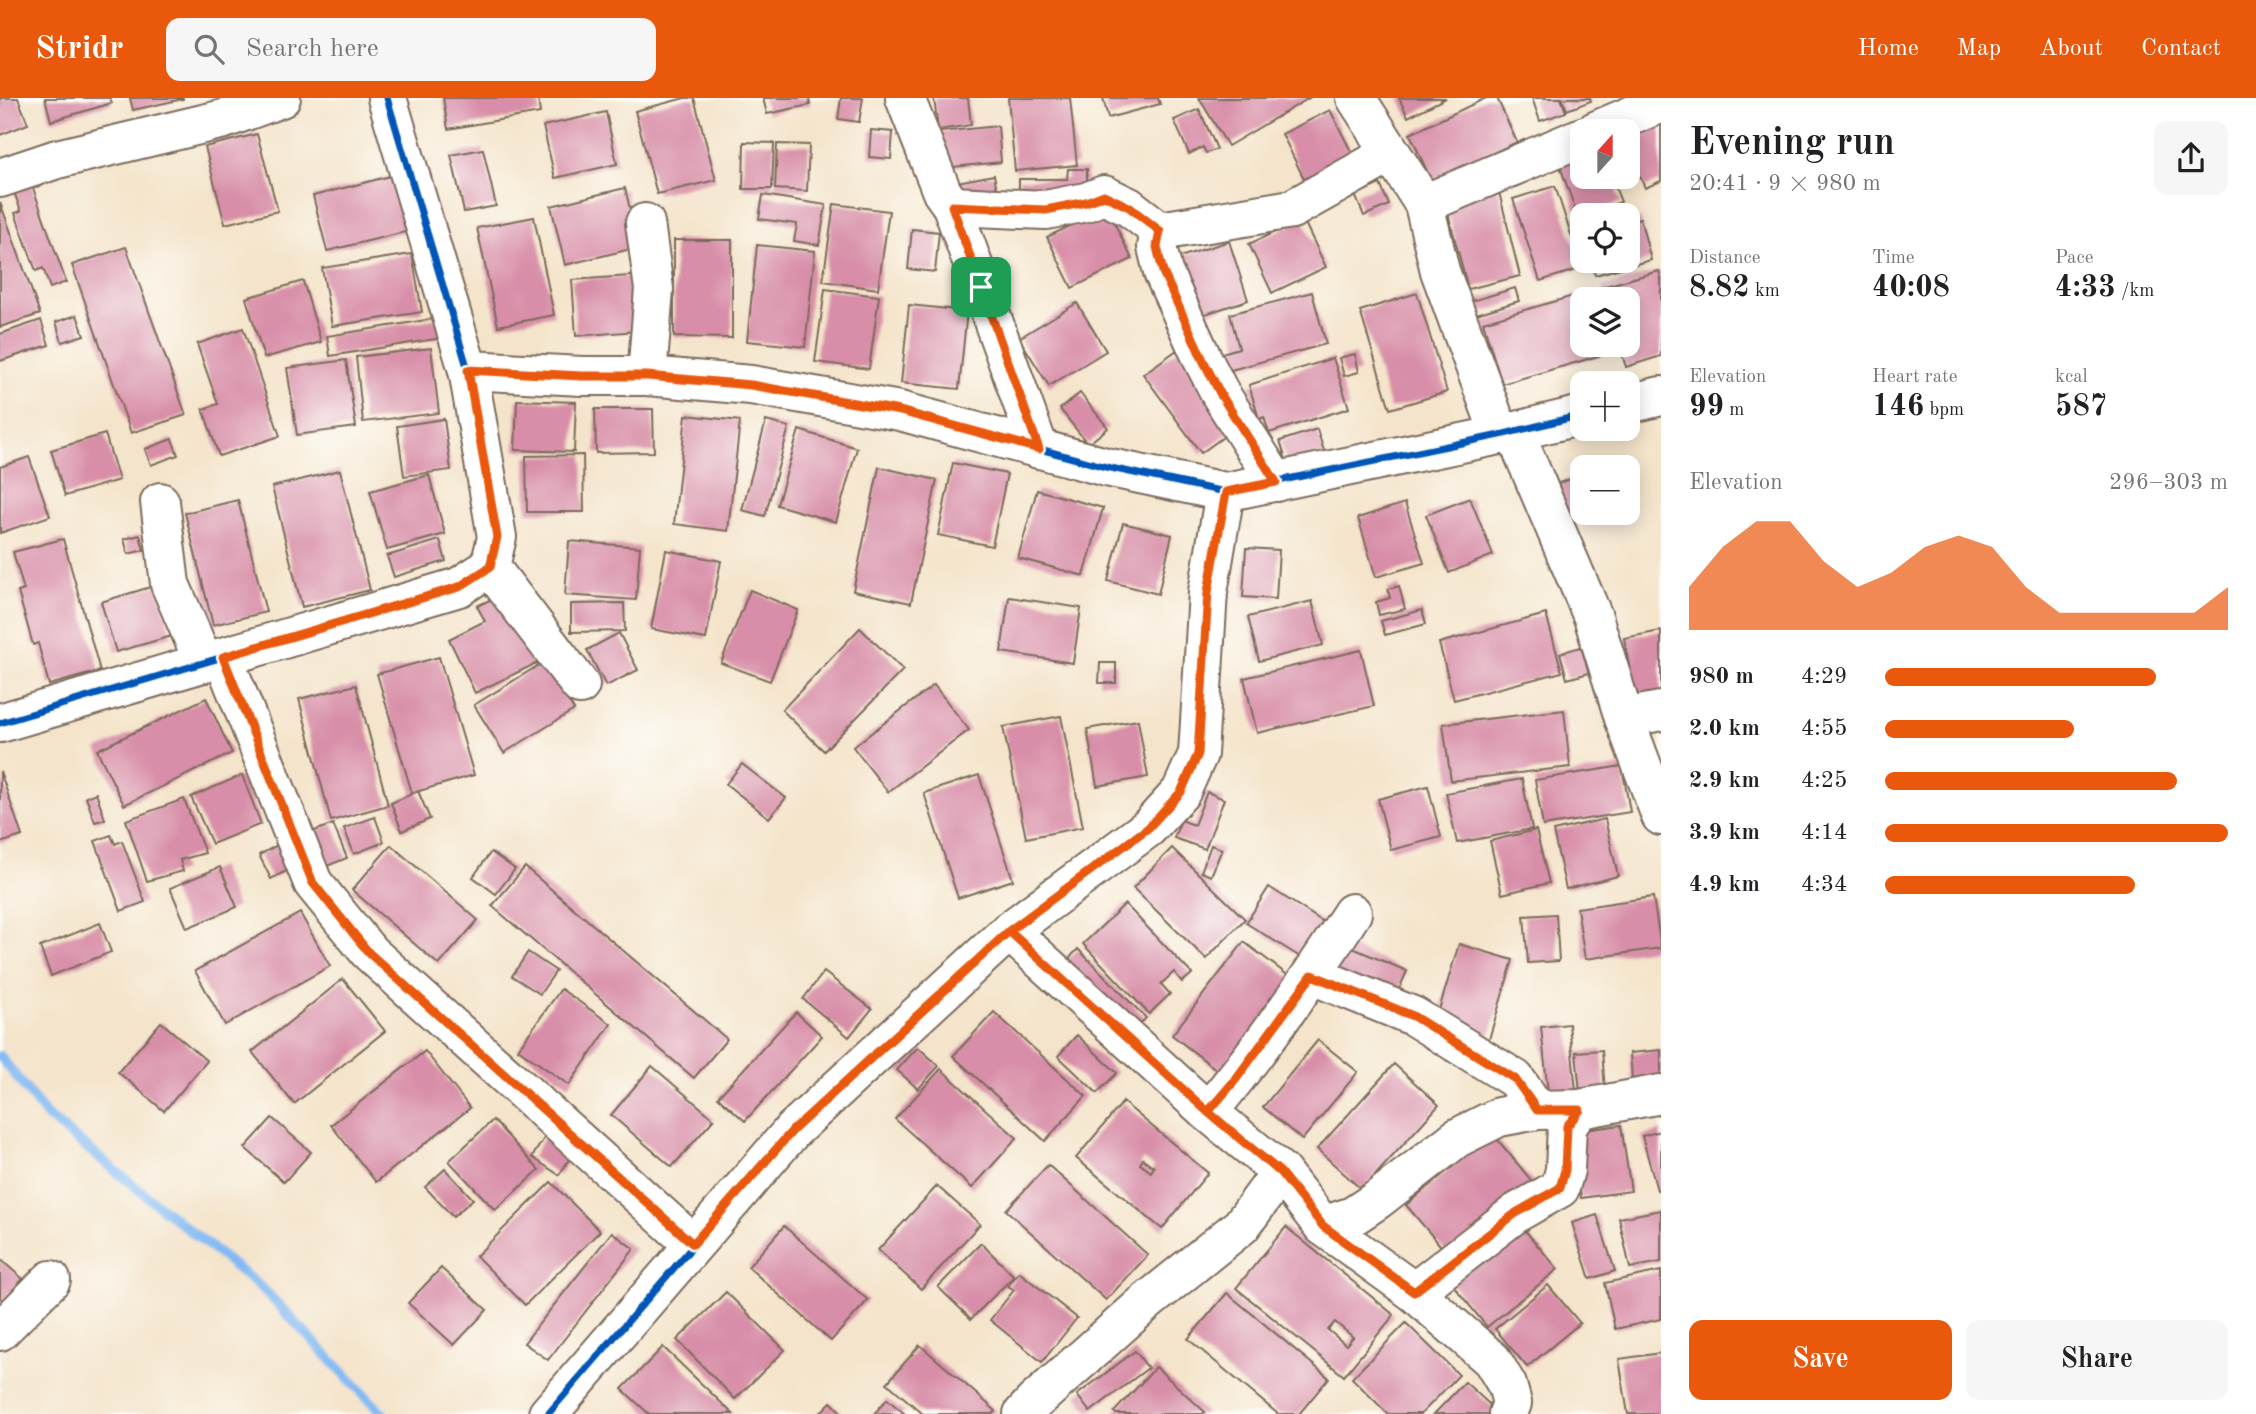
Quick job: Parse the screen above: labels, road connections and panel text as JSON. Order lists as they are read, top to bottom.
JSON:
{
  "north": "top",
  "page": {
    "header": "Stridr",
    "search": "Search here",
    "nav": [
      "Home",
      "Map",
      "About",
      "Contact"
    ],
    "heading": ["Evening run", "20:41 · 9 × 980 m"],
    "map_buttons": ["+", "−"],
    "stats": [
      ["Distance", "8.82 km"],
      ["Time", "40:08"],
      ["Pace", "4:33 /km"],
      ["Elevation", "99 m"],
      ["Heart rate", "146 bpm"],
      ["kcal", "587"]
    ],
    "chart": ["Elevation", "296–303 m"],
    "list": [
      {
        "name": "980 m",
        "note": "4:29"
      },
      {
        "name": "2.0 km",
        "note": "4:55"
      },
      {
        "name": "2.9 km",
        "note": "4:25"
      },
      {
        "name": "3.9 km",
        "note": "4:14"
      },
      {
        "name": "4.9 km",
        "note": "4:34"
      }
    ],
    "buttons": ["Save", "Share"]
  }
}
